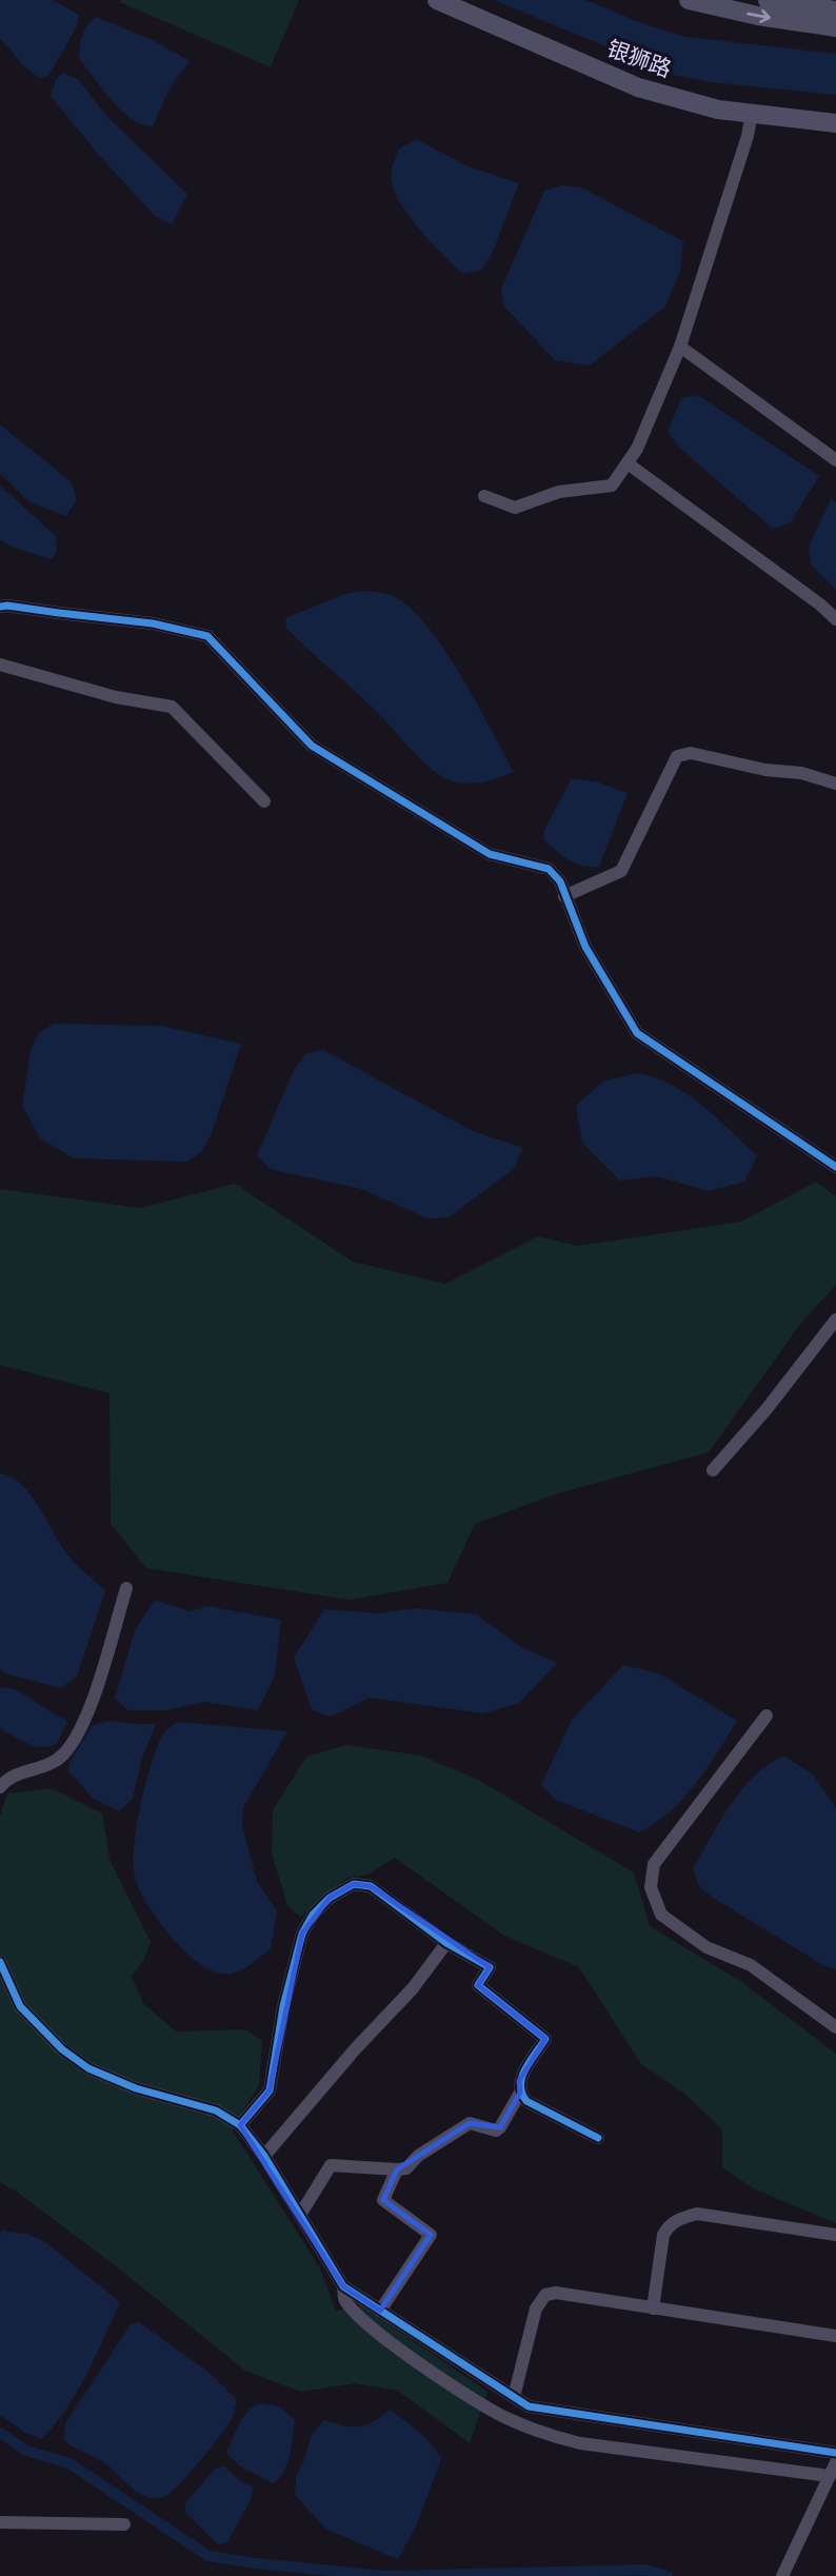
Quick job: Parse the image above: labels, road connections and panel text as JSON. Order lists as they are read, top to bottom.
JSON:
{
  "streets": {
    "main road": ["银狮路"]
  }
}
